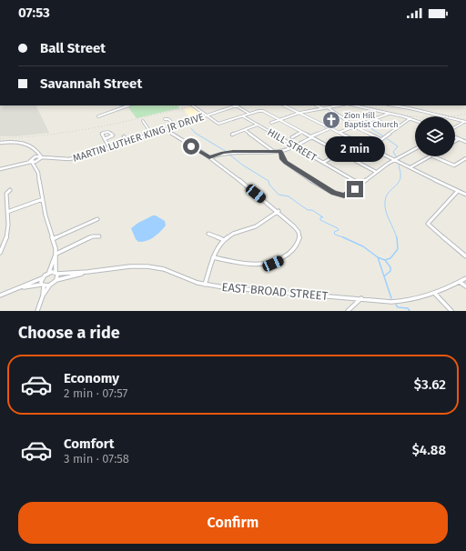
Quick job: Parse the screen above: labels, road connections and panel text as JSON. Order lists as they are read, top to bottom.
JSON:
{
  "streets": {
    "street": ["MARTIN LUTHER KING JR DRIVE", "HILL STREET", "EAST BROAD STREET"]
  },
  "places": {
    "church": ["Zion Hill Baptist Church"]
  },
  "page": {
    "status": "07:53",
    "banner": ["Ball Street", "Savannah Street"],
    "bubble": "2 min",
    "heading": "Choose a ride",
    "list": [
      {
        "name": "Economy",
        "note": "2 min · 07:57",
        "value": "$3.62"
      },
      {
        "name": "Comfort",
        "note": "3 min · 07:58",
        "value": "$4.88"
      }
    ],
    "buttons": "Confirm"
  }
}
